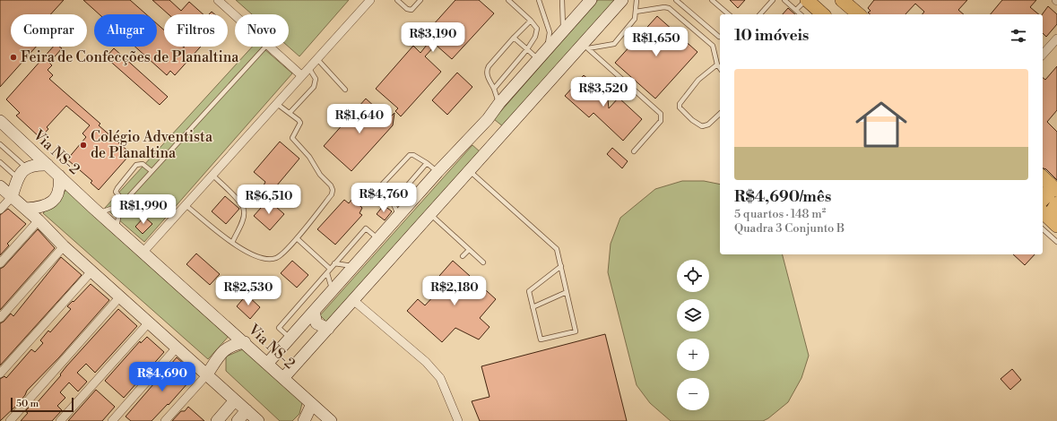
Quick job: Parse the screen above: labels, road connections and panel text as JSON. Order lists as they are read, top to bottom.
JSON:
{
  "streets": {
    "street": ["Via NS-2"]
  },
  "places": ["Feira de Confecções de Planaltina", "Colégio Adventista de Planaltina"],
  "scale_bar": "50 m",
  "page": {
    "chip": [
      "Comprar",
      "Alugar",
      "Filtros",
      "Novo"
    ],
    "heading": "10 imóveis",
    "price": [
      "R$3,190",
      "R$1,650",
      "R$3,520",
      "R$1,640",
      "R$4,760",
      "R$6,510",
      "R$1,990",
      "R$2,530",
      "R$2,180",
      "R$4,690"
    ],
    "list": [
      {
        "name": "R$4,690/mês",
        "note": "5 quartos · 148 m² · Quadra 3 Conjunto B"
      }
    ],
    "map_buttons": ["+", "−"],
    "scale": "50 m"
  }
}
